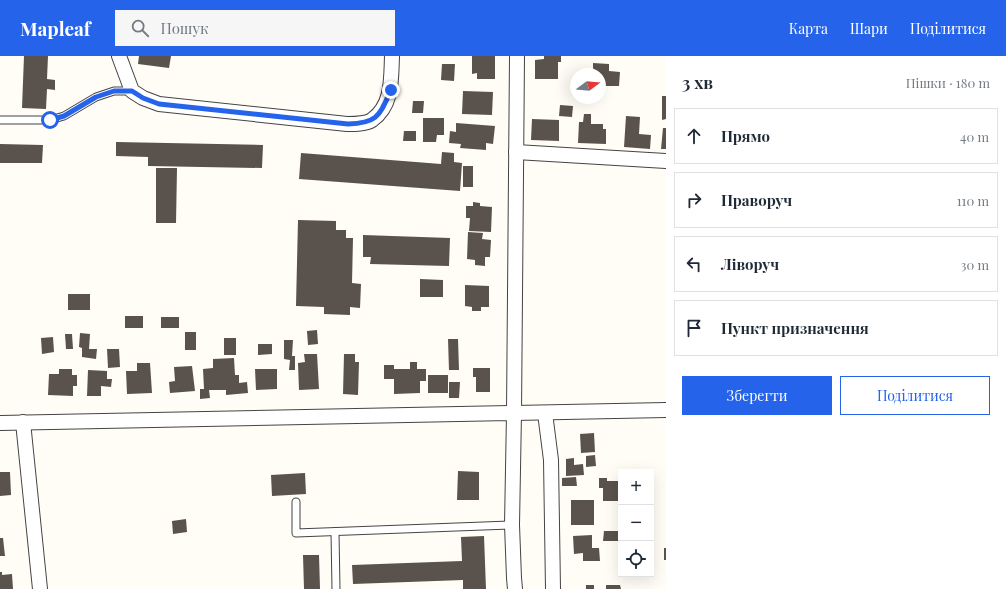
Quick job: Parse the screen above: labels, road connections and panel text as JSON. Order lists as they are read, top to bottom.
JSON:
{
  "north": "right",
  "page": {
    "header": "Mapleaf",
    "search": "Пошук",
    "nav": ["Карта", "Шари", "Поділитися"],
    "heading": ["3 хв", "Пішки · 180 m"],
    "list": [
      ["Прямо", "40 m"],
      ["Праворуч", "110 m"],
      ["Ліворуч", "30 m"],
      "Пункт призначення"
    ],
    "buttons": ["Зберегти", "Поділитися"],
    "map_buttons": ["+", "−"]
  }
}
